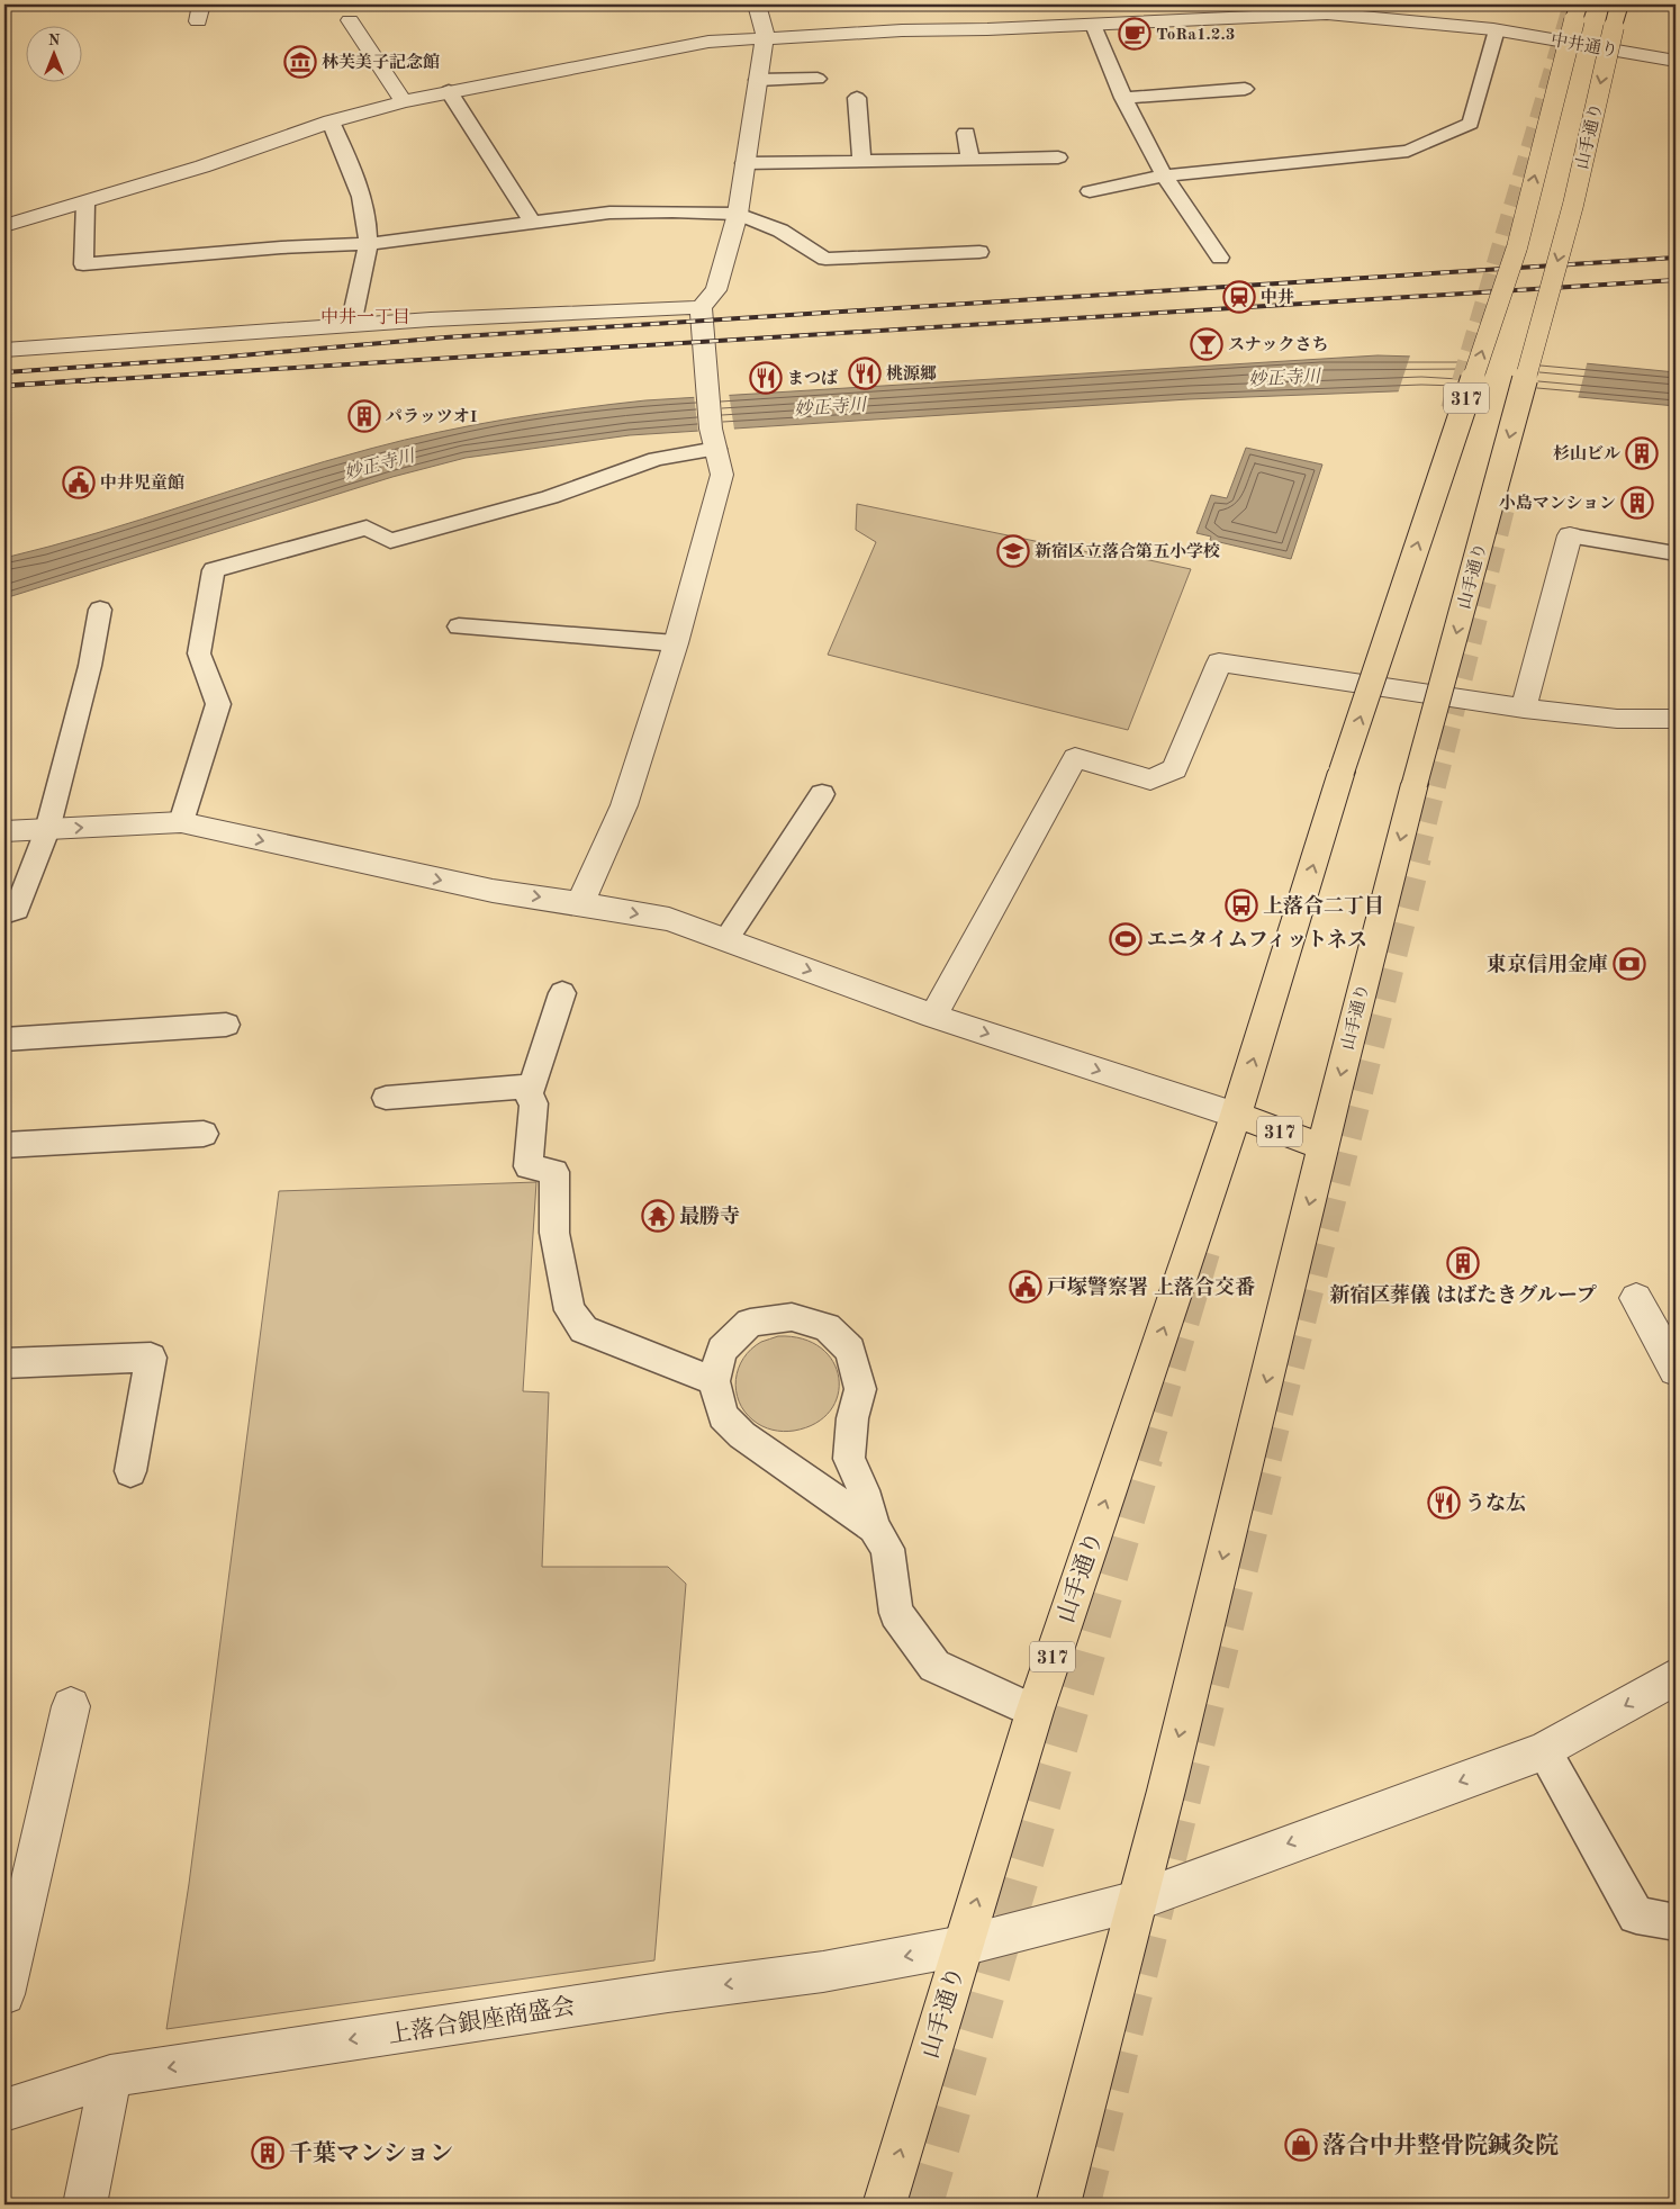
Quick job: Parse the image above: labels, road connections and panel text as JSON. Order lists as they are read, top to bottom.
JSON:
{
  "streets": {
    "main road": ["山手通り", "317"],
    "street": ["中井通り", "上落合銀座商盛会"]
  },
  "crossings": [
    ["山手通り", "317"],
    ["山手通り", "上落合銀座商盛会"]
  ],
  "one_way": ["上落合銀座商盛会"],
  "districts": ["中井一丁目"],
  "water": ["妙正寺川"],
  "places": {
    "cafe": ["ToRa1.2.3"],
    "museum": ["林芙美子記念館"],
    "station": ["中井"],
    "bar": ["スナックさち"],
    "restaurant": ["桃源郷", "まつば", "うな厷"],
    "building": [
      "パラッツオI",
      "杉山ビル",
      "小島マンション",
      "新宿区葬儀 はばたきグループ",
      "千葉マンション"
    ],
    "public building": ["中井児童館", "戸塚警察署 上落合交番"],
    "school or university": ["新宿区立落合第五小学校"],
    "bus stop": ["上落合二丁目"],
    "sports": ["エニタイムフィットネス"],
    "bank": ["東京信用金庫"],
    "temple": ["最勝寺"],
    "shop": ["落合中井整骨院鍼灸院"]
  },
  "north": "top"
}
